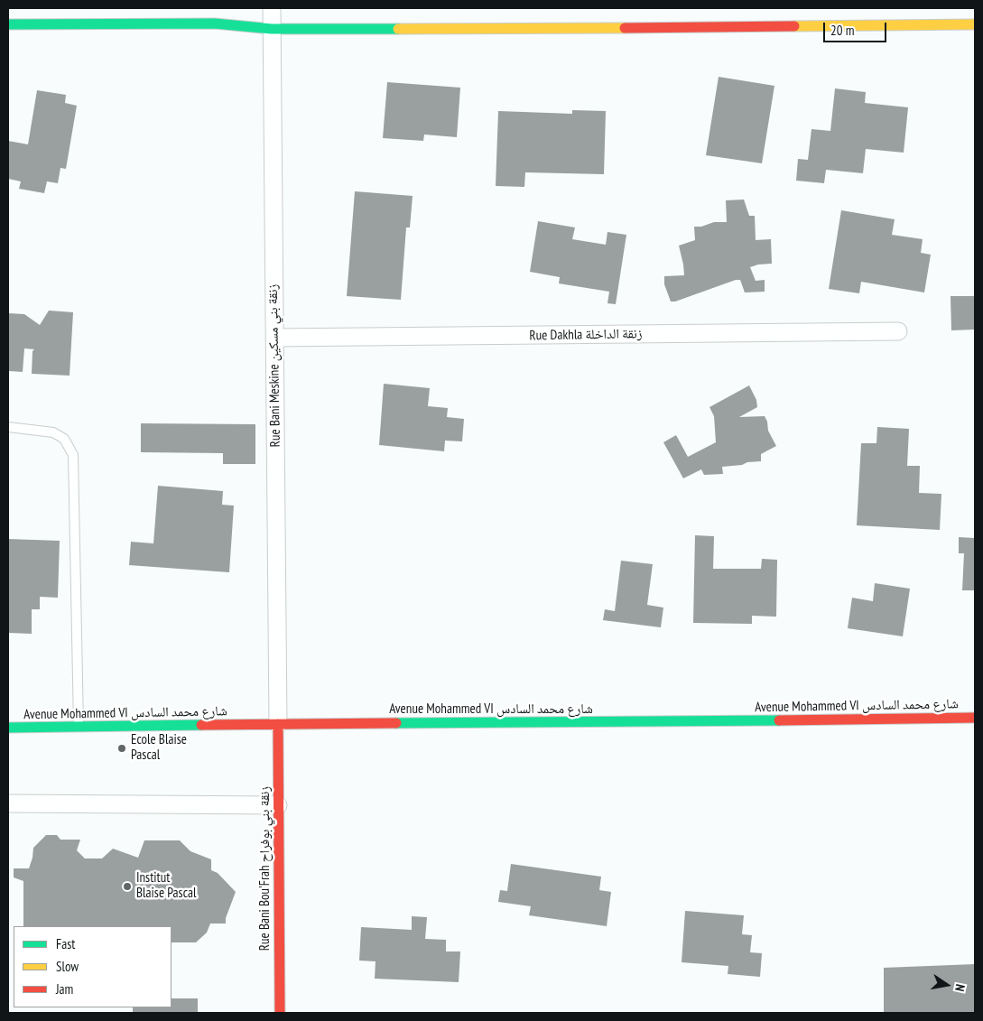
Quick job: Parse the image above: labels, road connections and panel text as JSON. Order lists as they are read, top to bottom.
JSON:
{
  "streets": {
    "street": [
      "Rue Dakhla زنقة الداخلة",
      "Rue Bani Meskine زنقة بني مسكين",
      "Avenue Mohammed VI شارع محمد السادس",
      "Rue Bani Bou'Frah زنقة بني بوفراح"
    ]
  },
  "crossings": [
    ["Rue Dakhla زنقة الداخلة", "Rue Bani Meskine زنقة بني مسكين"],
    ["Rue Bani Meskine زنقة بني مسكين", "Avenue Mohammed VI شارع محمد السادس"],
    ["Rue Bani Meskine زنقة بني مسكين", "Rue Bani Bou'Frah زنقة بني بوفراح"],
    ["Avenue Mohammed VI شارع محمد السادس", "Rue Bani Bou'Frah زنقة بني بوفراح"]
  ],
  "places": ["Ecole Blaise Pascal", "Institut Blaise Pascal"],
  "legend": ["Fast", "Slow", "Jam"],
  "scale_bar": "20 m",
  "north": "right"
}
